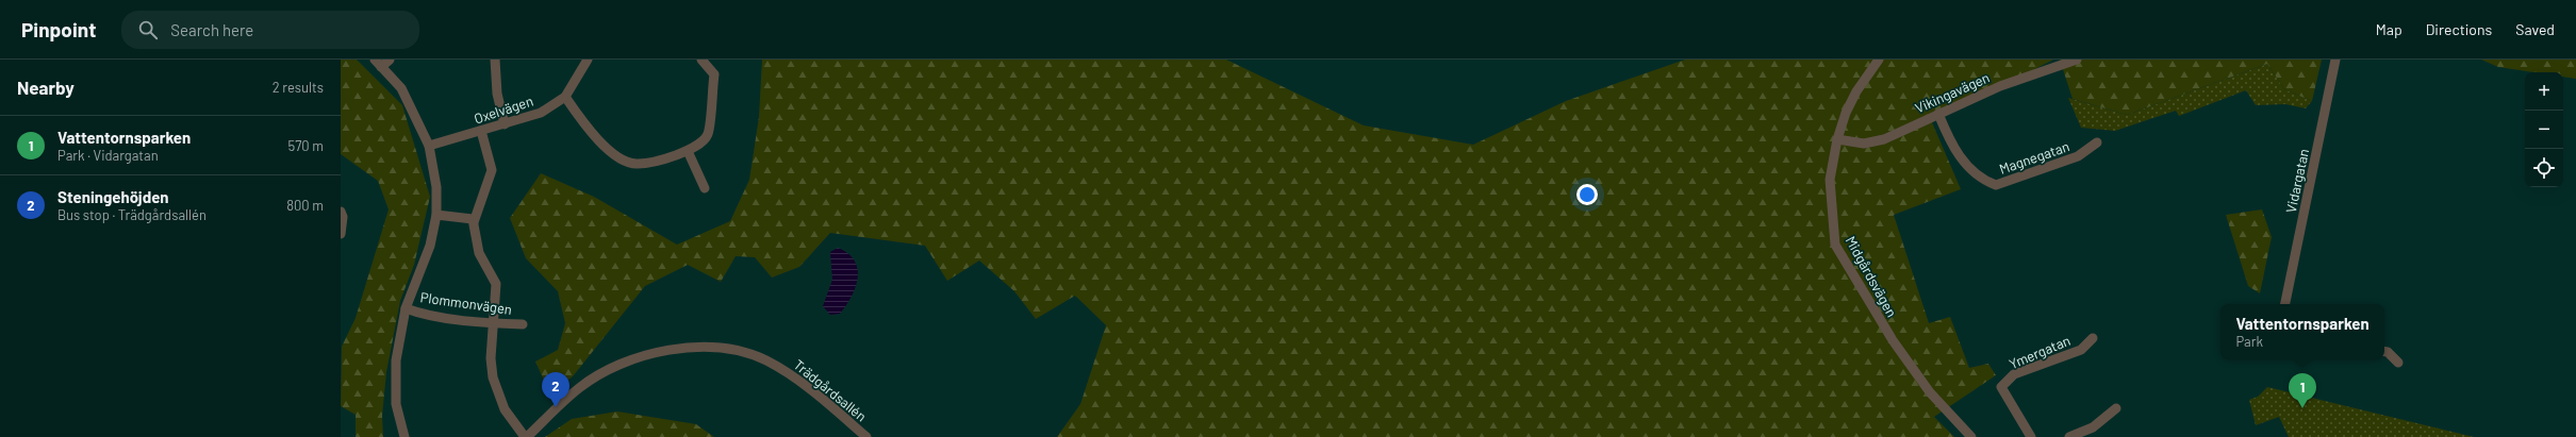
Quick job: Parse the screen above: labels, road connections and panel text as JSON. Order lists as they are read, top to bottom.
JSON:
{
  "streets": {
    "street": [
      "Vikingavägen",
      "Oxelvägen",
      "Magnegatan",
      "Vidargatan",
      "Midgårdsvägen",
      "Plommonvägen",
      "Ymergatan",
      "Trädgårdsallén"
    ]
  },
  "crossings": [
    ["Vikingavägen", "Magnegatan"],
    ["Vikingavägen", "Midgårdsvägen"]
  ],
  "page": {
    "header": "Pinpoint",
    "search": "Search here",
    "nav": ["Map", "Directions", "Saved"],
    "heading": ["Nearby", "2 results"],
    "map_buttons": ["+", "−"],
    "list": [
      {
        "mark": "1",
        "name": "Vattentornsparken",
        "note": "Park · Vidargatan",
        "value": "570 m"
      },
      {
        "mark": "2",
        "name": "Steningehöjden",
        "note": "Bus stop · Trädgårdsallén",
        "value": "800 m"
      }
    ],
    "popup": ["Vattentornsparken", "Park"],
    "pins": ["2", "1"]
  }
}
